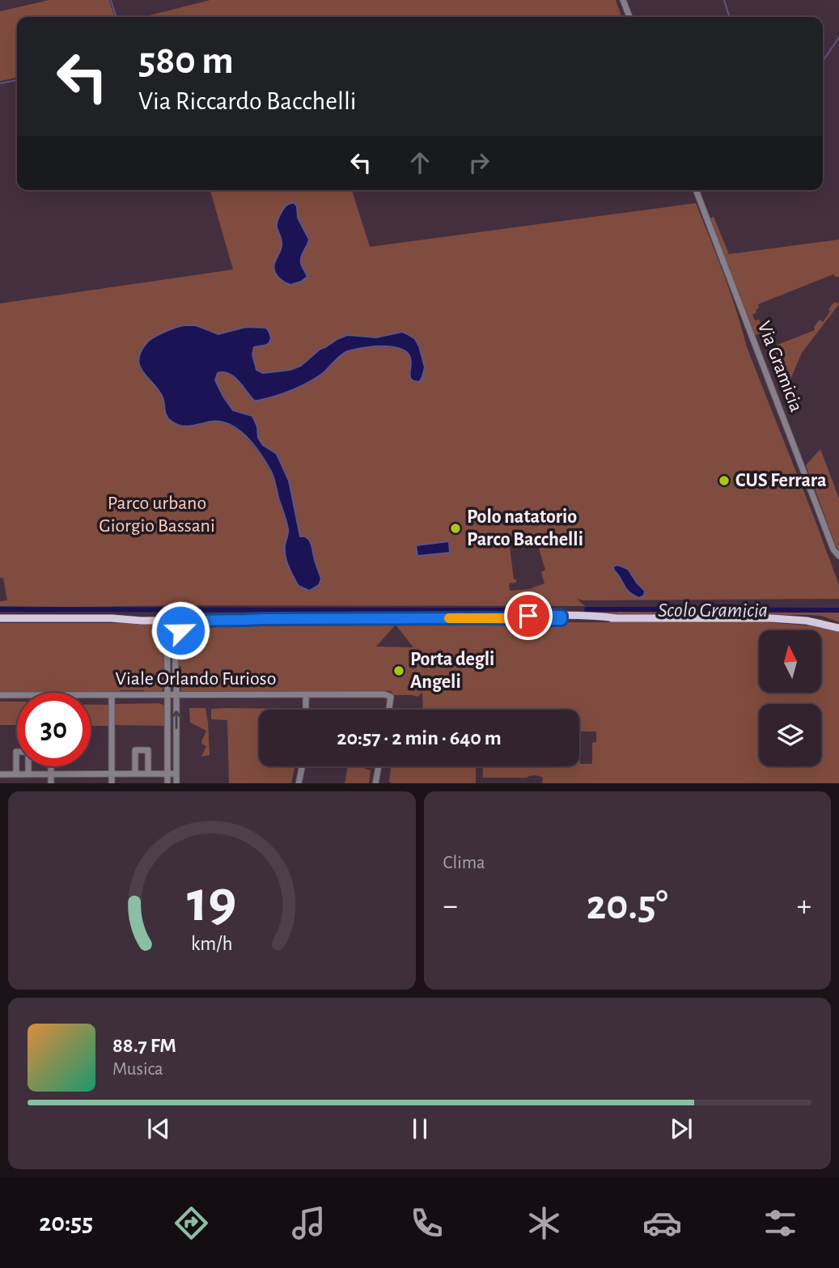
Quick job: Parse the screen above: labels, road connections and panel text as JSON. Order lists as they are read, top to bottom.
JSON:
{
  "streets": {
    "street": ["Via Gramicia", "Viale Orlando Furioso"]
  },
  "water": ["Scolo Gramicia"],
  "parks": ["Parco urbano Giorgio Bassani"],
  "places": ["CUS Ferrara", "Polo natatorio Parco Bacchelli", "Porta degli Angeli"],
  "north": "top",
  "page": {
    "turn": ["580 m", "Via Riccardo Bacchelli"],
    "limit": "30",
    "trip": "20:57 · 2 min · 640 m",
    "tile": "Clima",
    "heat": ["−", "20.5°", "+"],
    "song": ["88.7 FM", "Musica"],
    "tabs": "20:55",
    "gauge": ["19", "km/h"]
  }
}
